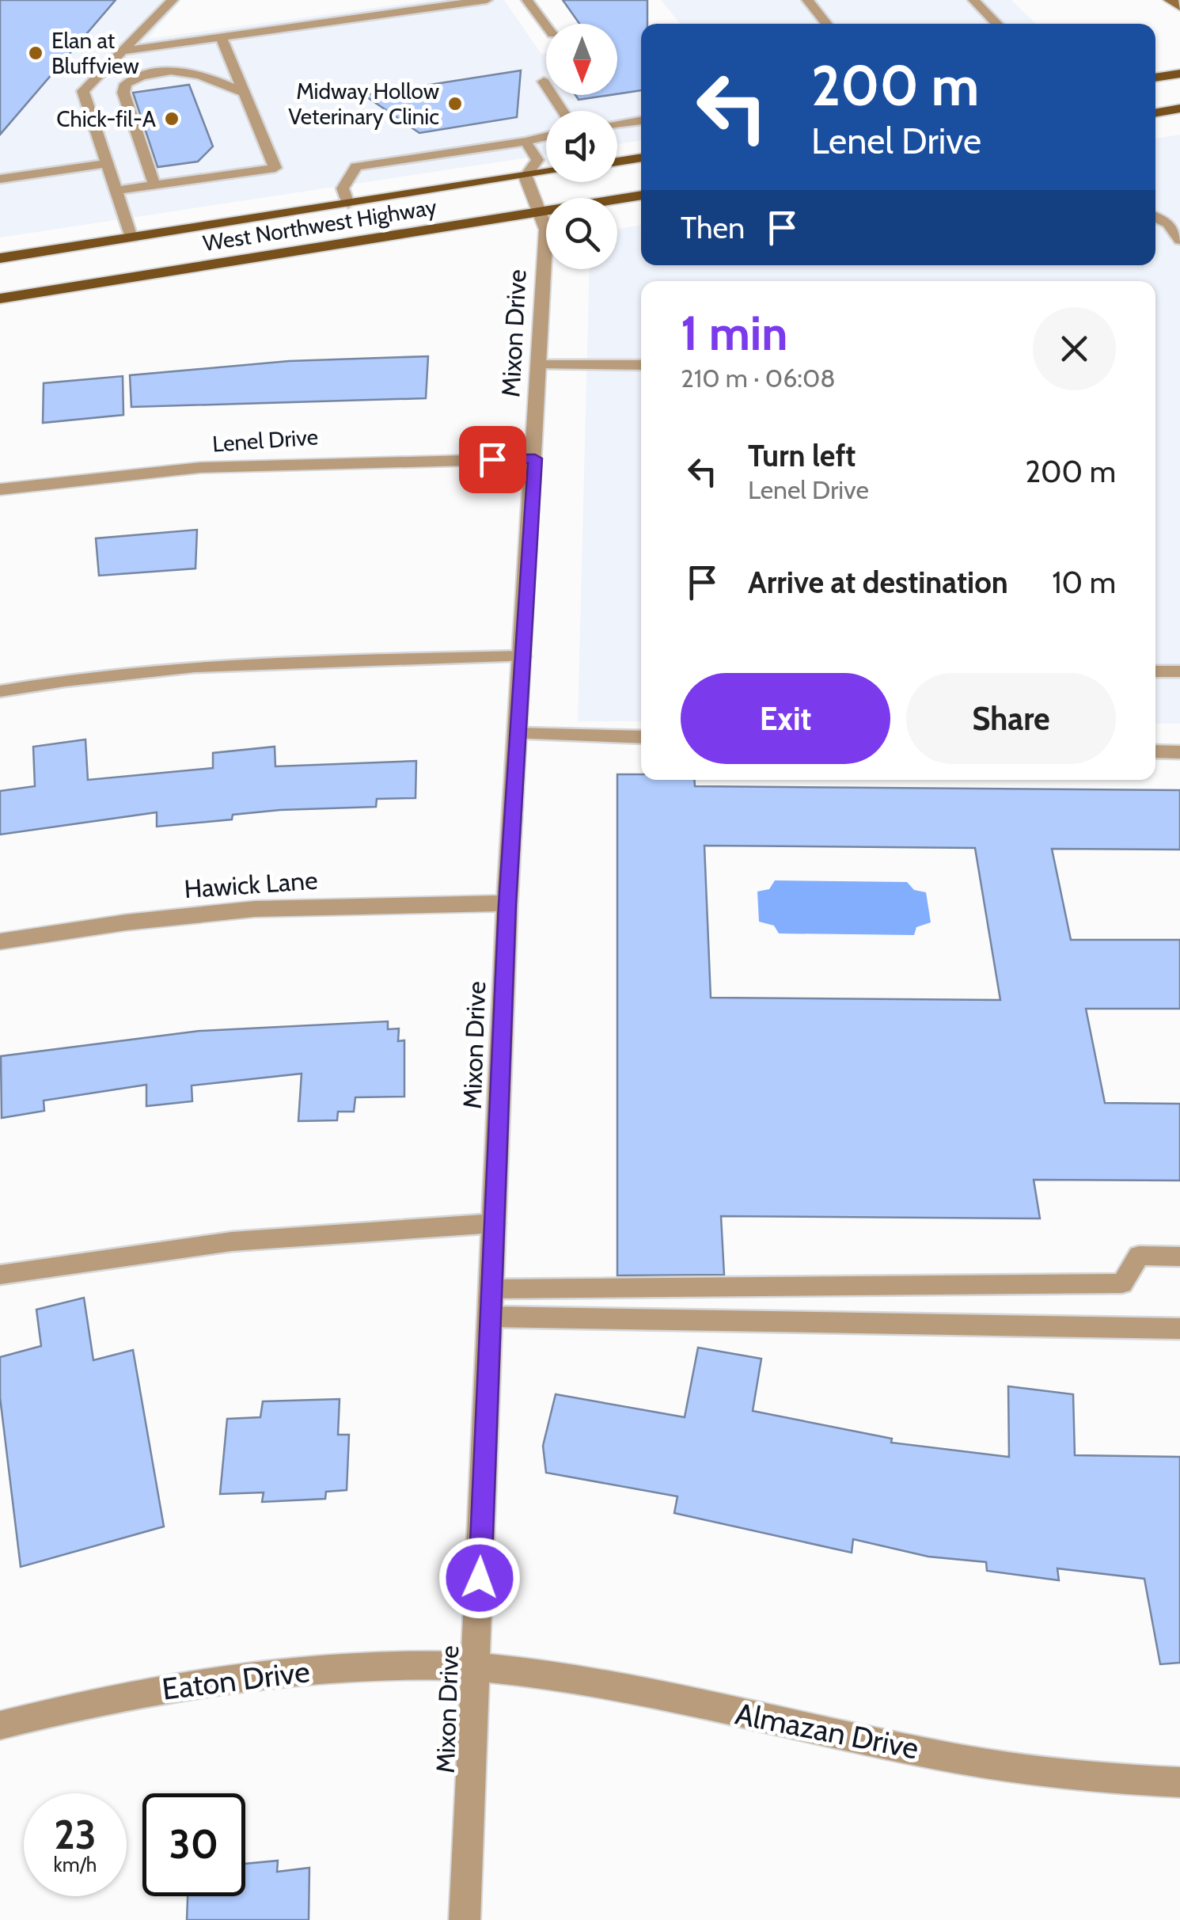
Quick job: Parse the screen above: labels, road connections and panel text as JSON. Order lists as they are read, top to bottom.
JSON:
{
  "streets": {
    "main road": ["West Northwest Highway"],
    "street": [
      "Mixon Drive",
      "Lenel Drive",
      "Hawick Lane",
      "Eaton Drive",
      "Almazan Drive"
    ]
  },
  "crossings": [
    ["West Northwest Highway", "Mixon Drive"],
    ["Mixon Drive", "Lenel Drive"],
    ["Mixon Drive", "Hawick Lane"],
    ["Mixon Drive", "Eaton Drive"],
    ["Mixon Drive", "Almazan Drive"],
    ["Eaton Drive", "Almazan Drive"]
  ],
  "places": ["Elan at Bluffview", "Midway Hollow Veterinary Clinic", "Chick-fil-A"],
  "north": "bottom",
  "page": {
    "turn": ["200 m", "Lenel Drive"],
    "then": "Then",
    "heading": ["1 min", "210 m · 06:08"],
    "list": [
      {
        "name": "Turn left",
        "note": "Lenel Drive",
        "value": "200 m"
      },
      {
        "name": "Arrive at destination",
        "value": "10 m"
      }
    ],
    "buttons": ["Exit", "Share"],
    "speed": "23 km/h",
    "limit": "30"
  }
}
